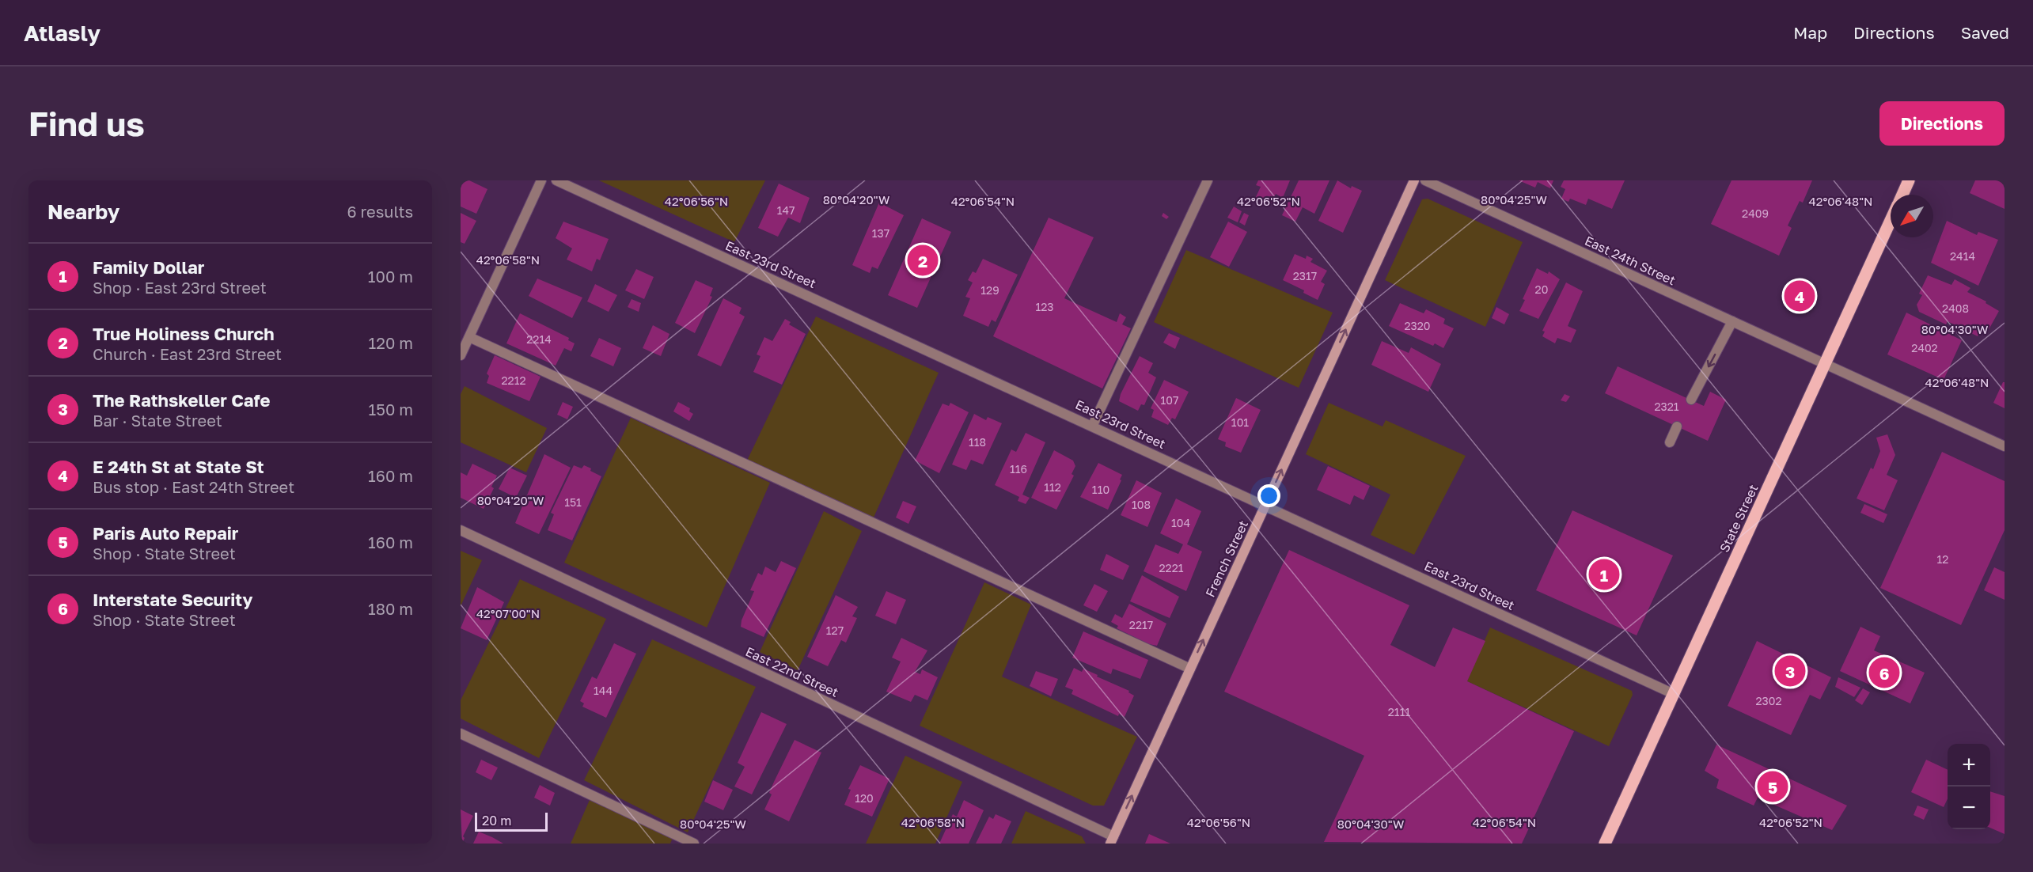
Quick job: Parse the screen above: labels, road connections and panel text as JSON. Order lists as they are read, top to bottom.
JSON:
{
  "streets": {
    "main road": ["State Street", "French Street"],
    "street": ["East 24th Street", "East 23rd Street", "East 22nd Street"]
  },
  "crossings": [
    ["East 24th Street", "State Street"],
    ["East 23rd Street", "State Street"],
    ["East 23rd Street", "French Street"],
    ["French Street", "East 22nd Street"]
  ],
  "one_way": ["French Street"],
  "house_numbers": [
    "147",
    "2409",
    "137",
    "2414",
    "2317",
    "20",
    "129",
    "123",
    "2408",
    "2320",
    "2214",
    "2402",
    "2212",
    "107",
    "2321",
    "101",
    "118",
    "116",
    "112",
    "110",
    "151",
    "108",
    "104",
    "12",
    "2221",
    "2217",
    "127",
    "144",
    "2302",
    "2111",
    "120"
  ],
  "scale_bar": "20 m",
  "north": "bottom left",
  "page": {
    "header": "Atlasly",
    "nav": ["Map", "Directions", "Saved"],
    "buttons": "Directions",
    "title": "Find us",
    "heading": ["Nearby", "6 results"],
    "list": [
      {
        "mark": "1",
        "name": "Family Dollar",
        "note": "Shop · East 23rd Street",
        "value": "100 m"
      },
      {
        "mark": "2",
        "name": "True Holiness Church",
        "note": "Church · East 23rd Street",
        "value": "120 m"
      },
      {
        "mark": "3",
        "name": "The Rathskeller Cafe",
        "note": "Bar · State Street",
        "value": "150 m"
      },
      {
        "mark": "4",
        "name": "E 24th St at State St",
        "note": "Bus stop · East 24th Street",
        "value": "160 m"
      },
      {
        "mark": "5",
        "name": "Paris Auto Repair",
        "note": "Shop · State Street",
        "value": "160 m"
      },
      {
        "mark": "6",
        "name": "Interstate Security",
        "note": "Shop · State Street",
        "value": "180 m"
      }
    ],
    "pins": [
      "2",
      "4",
      "1",
      "3",
      "6",
      "5"
    ],
    "map_buttons": ["+", "−"],
    "scale": "20 m"
  },
  "coordinates": [
    "80°04'20\"W",
    "80°04'25\"W",
    "42°06'56\"N",
    "42°06'54\"N",
    "42°06'52\"N",
    "42°06'48\"N",
    "42°06'58\"N",
    "80°04'30\"W",
    "42°07'00\"N"
  ]
}
